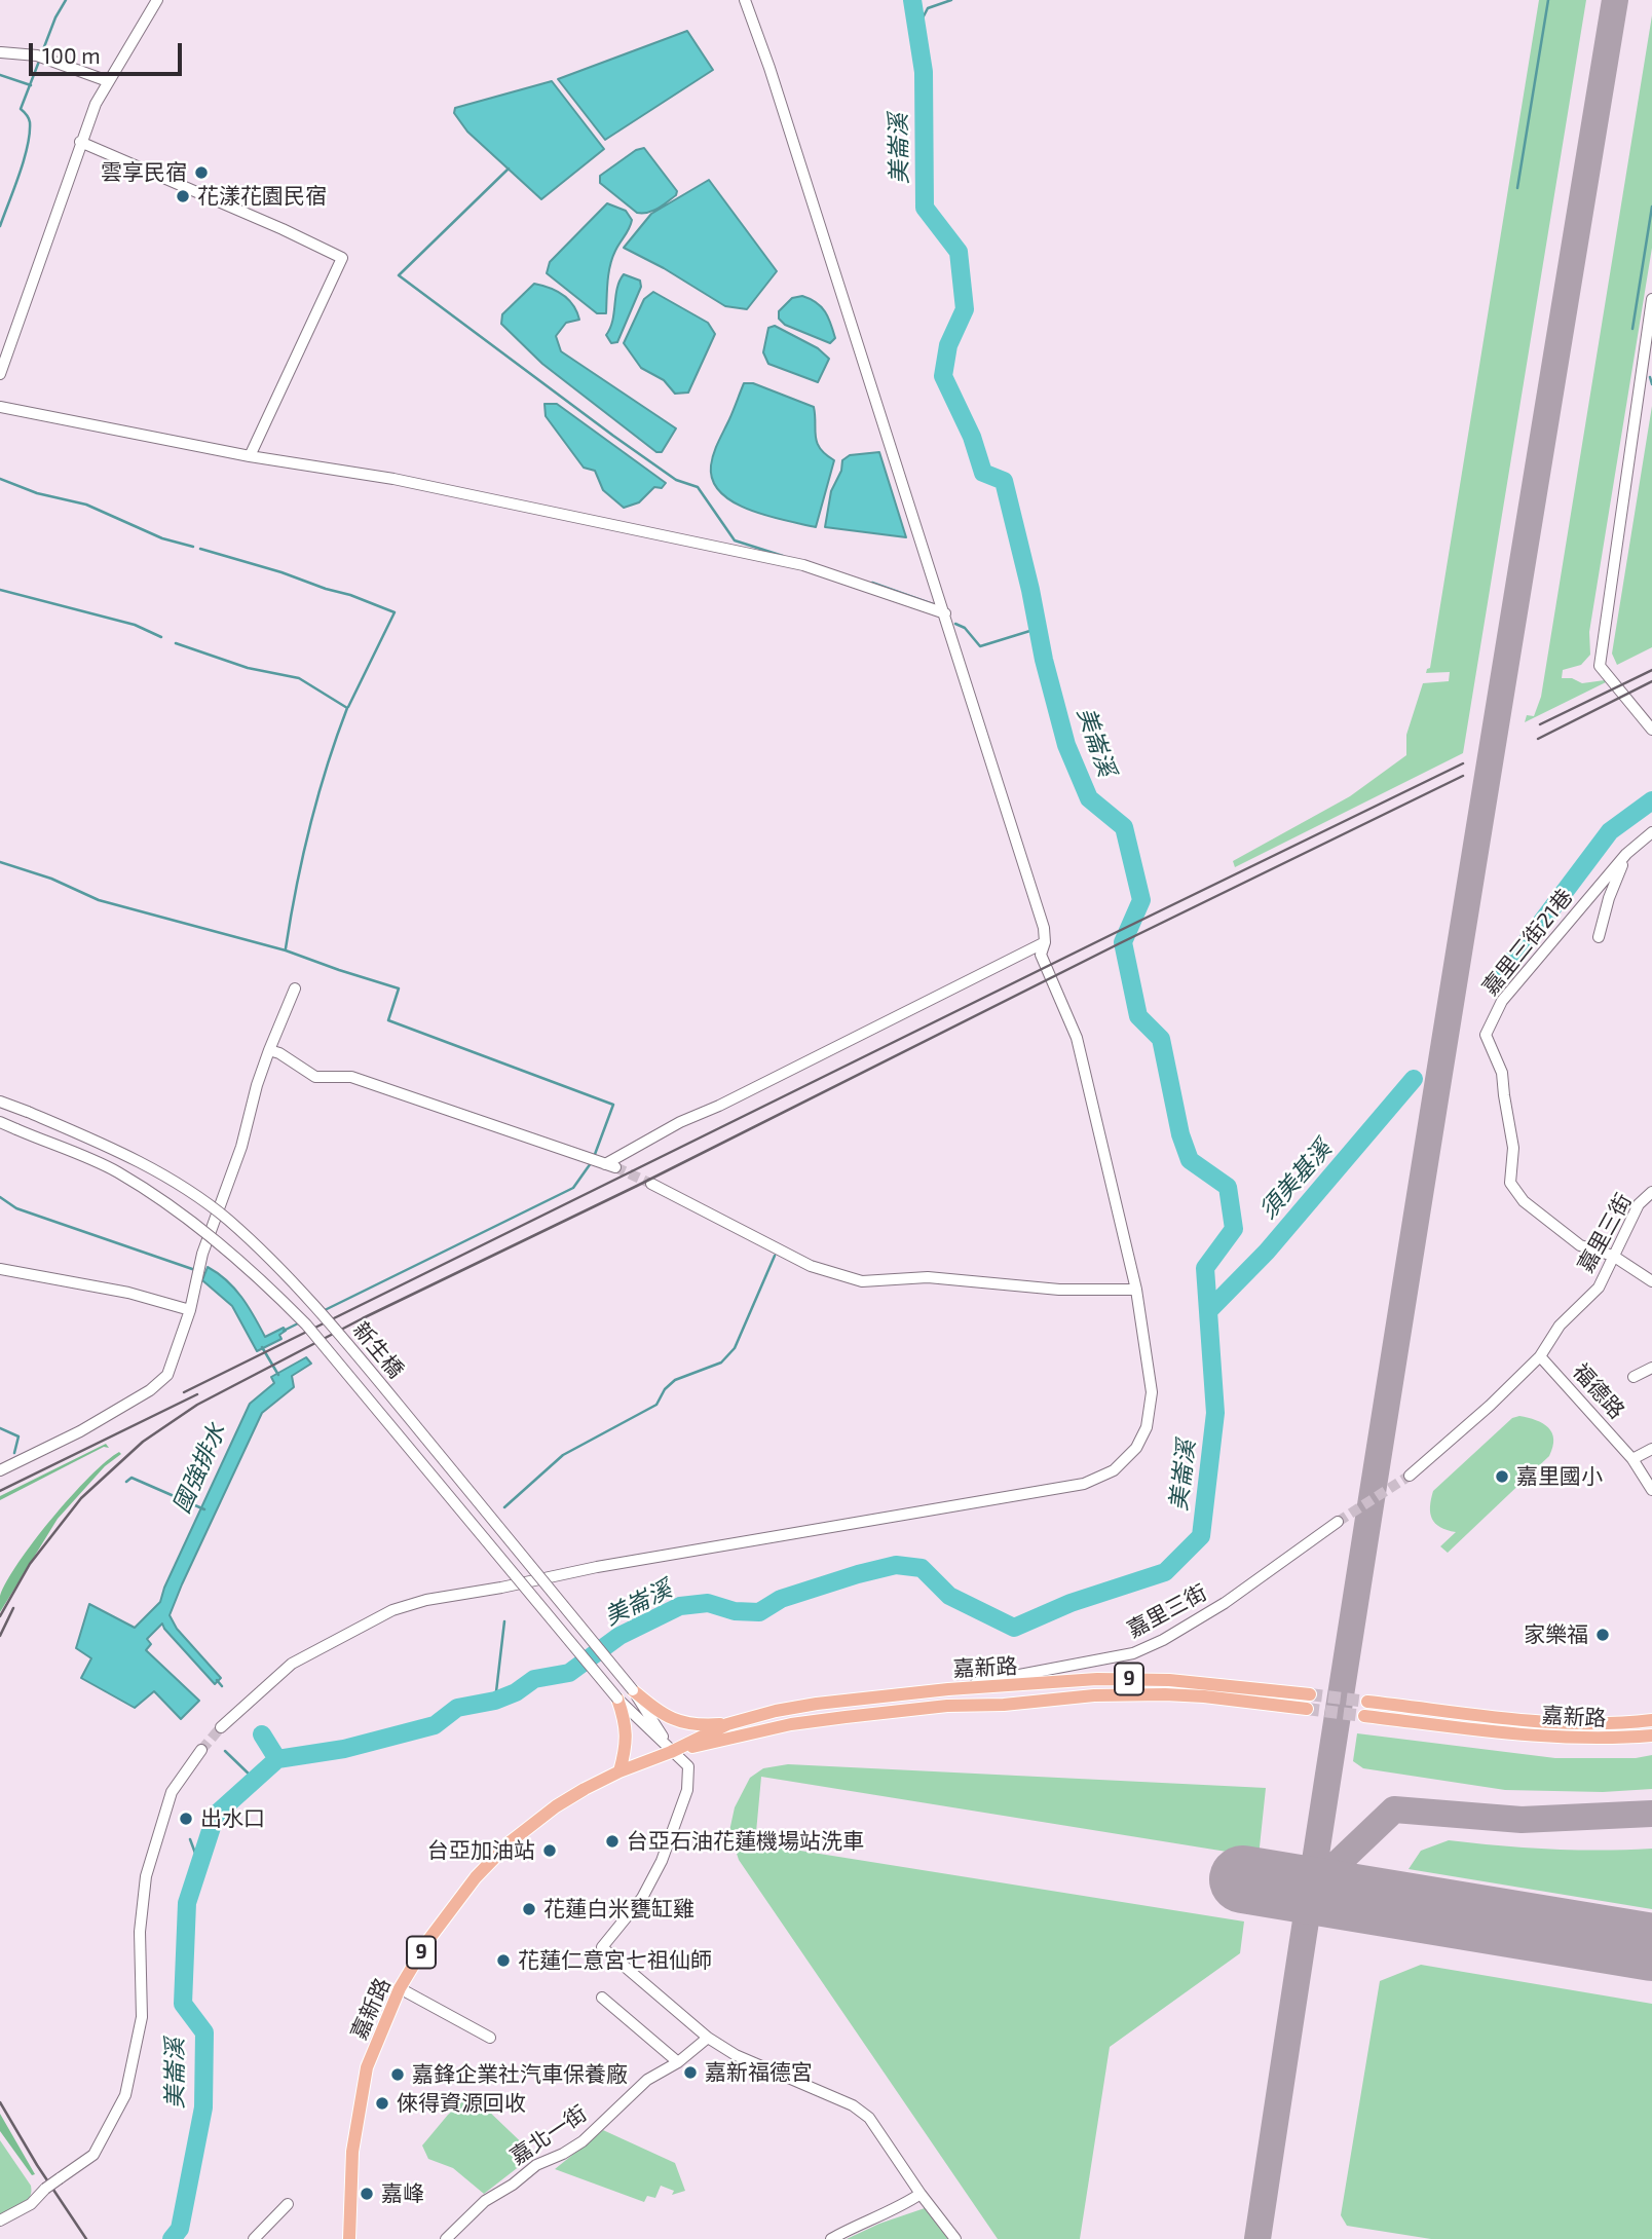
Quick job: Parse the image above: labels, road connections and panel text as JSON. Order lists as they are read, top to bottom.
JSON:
{
  "streets": {
    "main road": ["嘉新路", "9"],
    "street": [
      "嘉里三街21巷",
      "嘉里三街",
      "新生橋",
      "福德路",
      "嘉北一街"
    ]
  },
  "crossings": [
    ["嘉里三街21巷", "嘉里三街"],
    ["嘉里三街", "福德路"],
    ["嘉里三街", "嘉新路"],
    ["新生橋", "嘉新路"]
  ],
  "water": ["美崙溪", "須美基溪", "國強排水"],
  "places": [
    "雲享民宿",
    "花漾花園民宿",
    "嘉里國小",
    "家樂福",
    "出水口",
    "台亞石油花蓮機場站洗車",
    "台亞加油站",
    "花蓮白米甕缸雞",
    "花蓮仁意宮七祖仙師",
    "嘉新福德宮",
    "嘉鋒企業社汽車保養廠",
    "倈得資源回收",
    "嘉峰"
  ],
  "scale_bar": "100 m"
}
